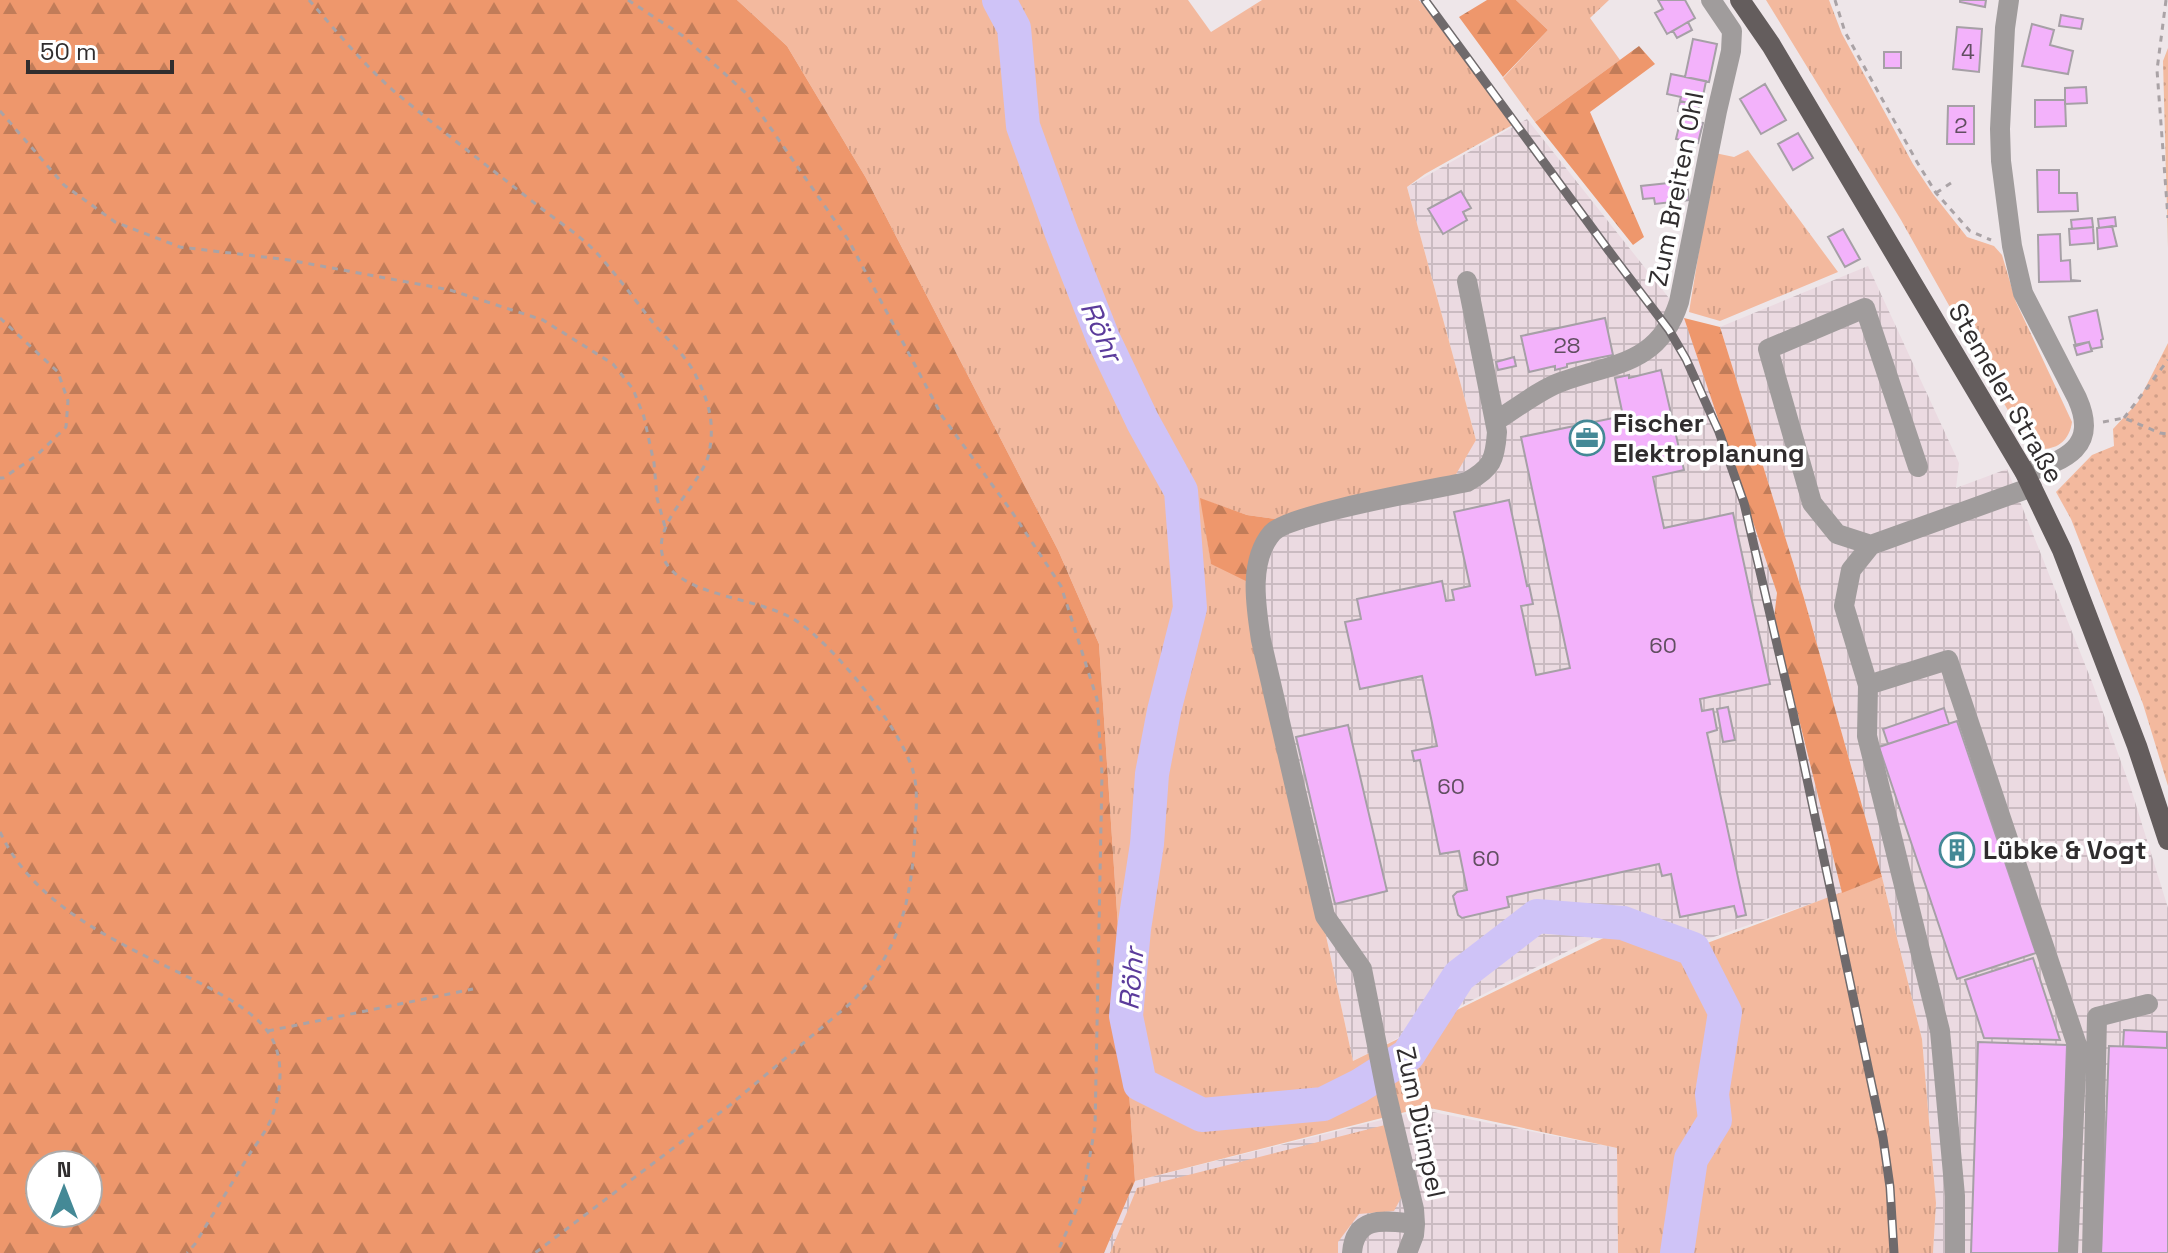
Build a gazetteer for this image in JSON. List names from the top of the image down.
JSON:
{
  "streets": {
    "main road": ["Stemeler Straße"],
    "street": ["Zum Breiten Ohl", "Zum Dümpel"]
  },
  "crossings": [
    ["Zum Breiten Ohl", "Zum Dümpel"]
  ],
  "water": ["Röhr"],
  "places": {
    "office": ["Fischer Elektroplanung"],
    "building": ["Lübke & Vogt"]
  },
  "house_numbers": [
    "4",
    "2",
    "28",
    "60",
    "60",
    "60"
  ],
  "scale_bar": "50 m",
  "north": "top"
}
